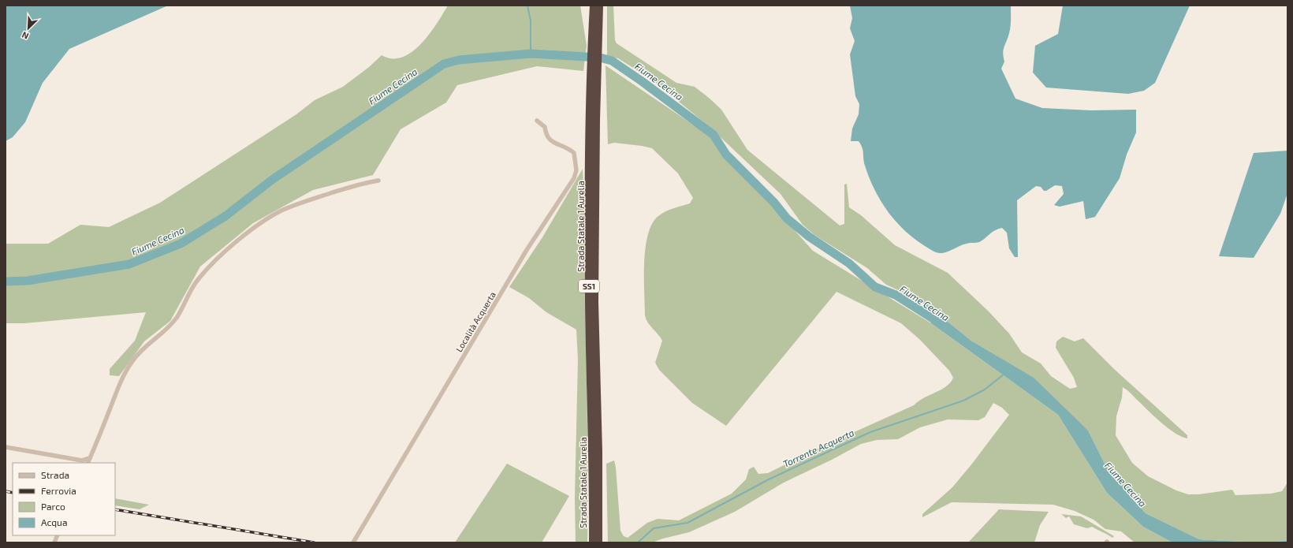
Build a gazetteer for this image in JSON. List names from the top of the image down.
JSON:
{
  "streets": {
    "highway": ["Strada Statale 1 Aurelia", "SS1"],
    "street": ["Località Acquerta"]
  },
  "water": ["Fiume Cecina", "Torrente Acquerta"],
  "legend": [
    "Strada",
    "Ferrovia",
    "Parco",
    "Acqua"
  ],
  "north": "bottom left"
}
